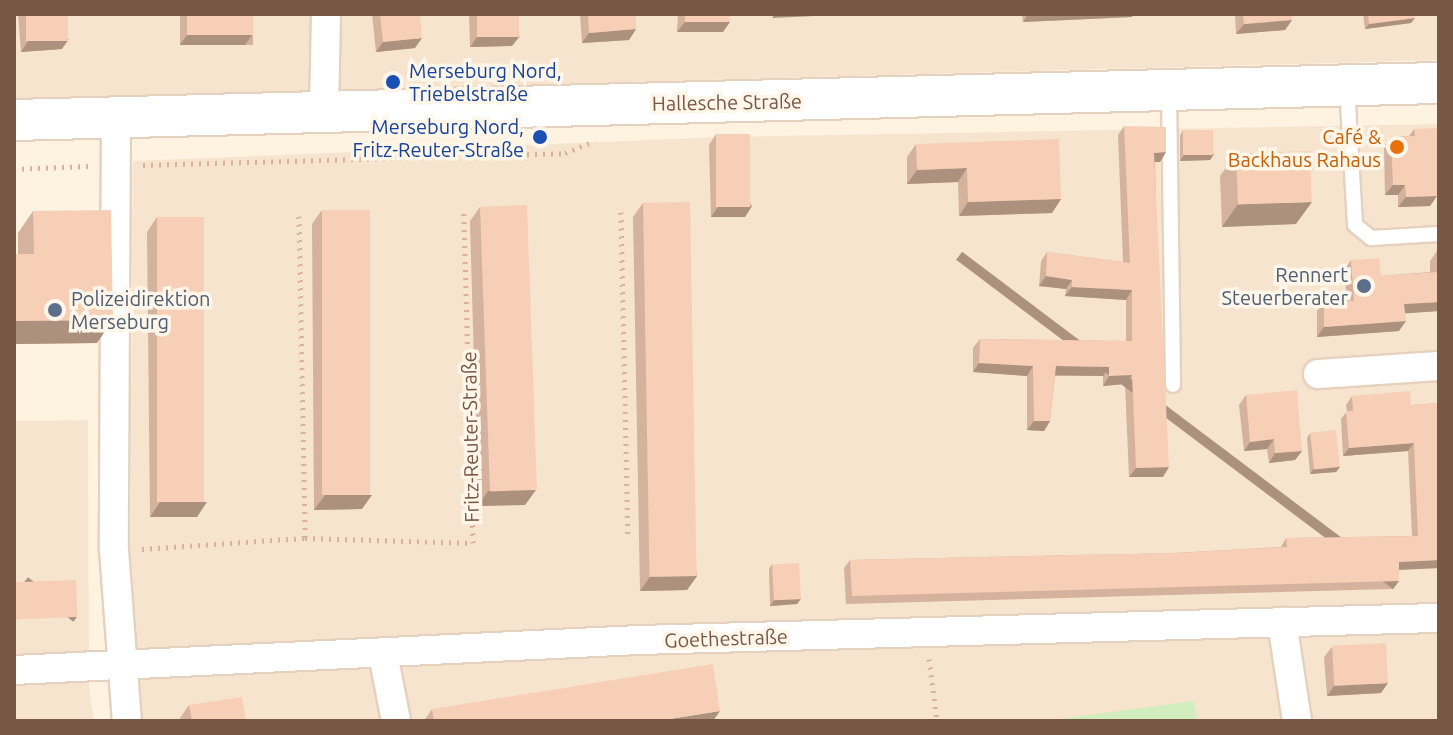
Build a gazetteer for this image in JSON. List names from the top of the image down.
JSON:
{
  "streets": {
    "main road": ["Hallesche Straße"],
    "street": ["Goethestraße"],
    "path": ["Fritz-Reuter-Straße"]
  },
  "places": [
    "Merseburg Nord, Triebelstraße",
    "Merseburg Nord, Fritz-Reuter-Straße",
    "Café & Backhaus Rahaus",
    "Rennert Steuerberater",
    "Polizeidirektion Merseburg"
  ]
}
